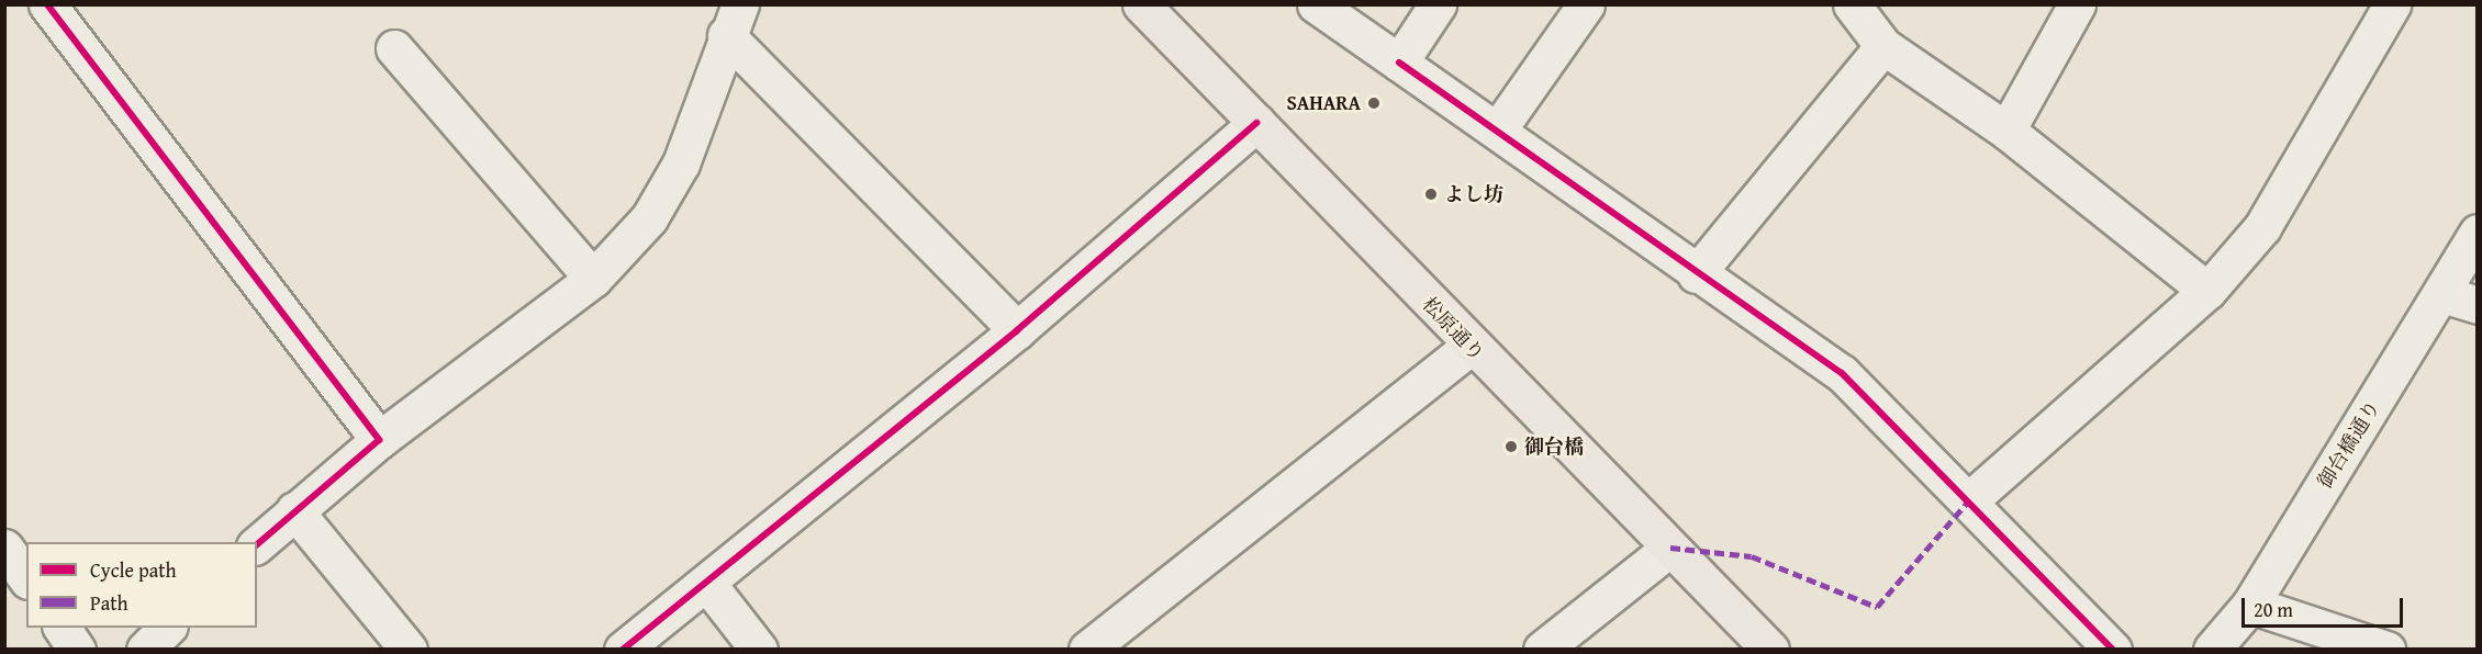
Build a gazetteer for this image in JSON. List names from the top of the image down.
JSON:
{
  "streets": {
    "main road": ["松原通り"],
    "street": ["御台橋通り"]
  },
  "places": ["SAHARA", "よし坊", "御台橋"],
  "legend": ["Cycle path", "Path"],
  "scale_bar": "20 m"
}
